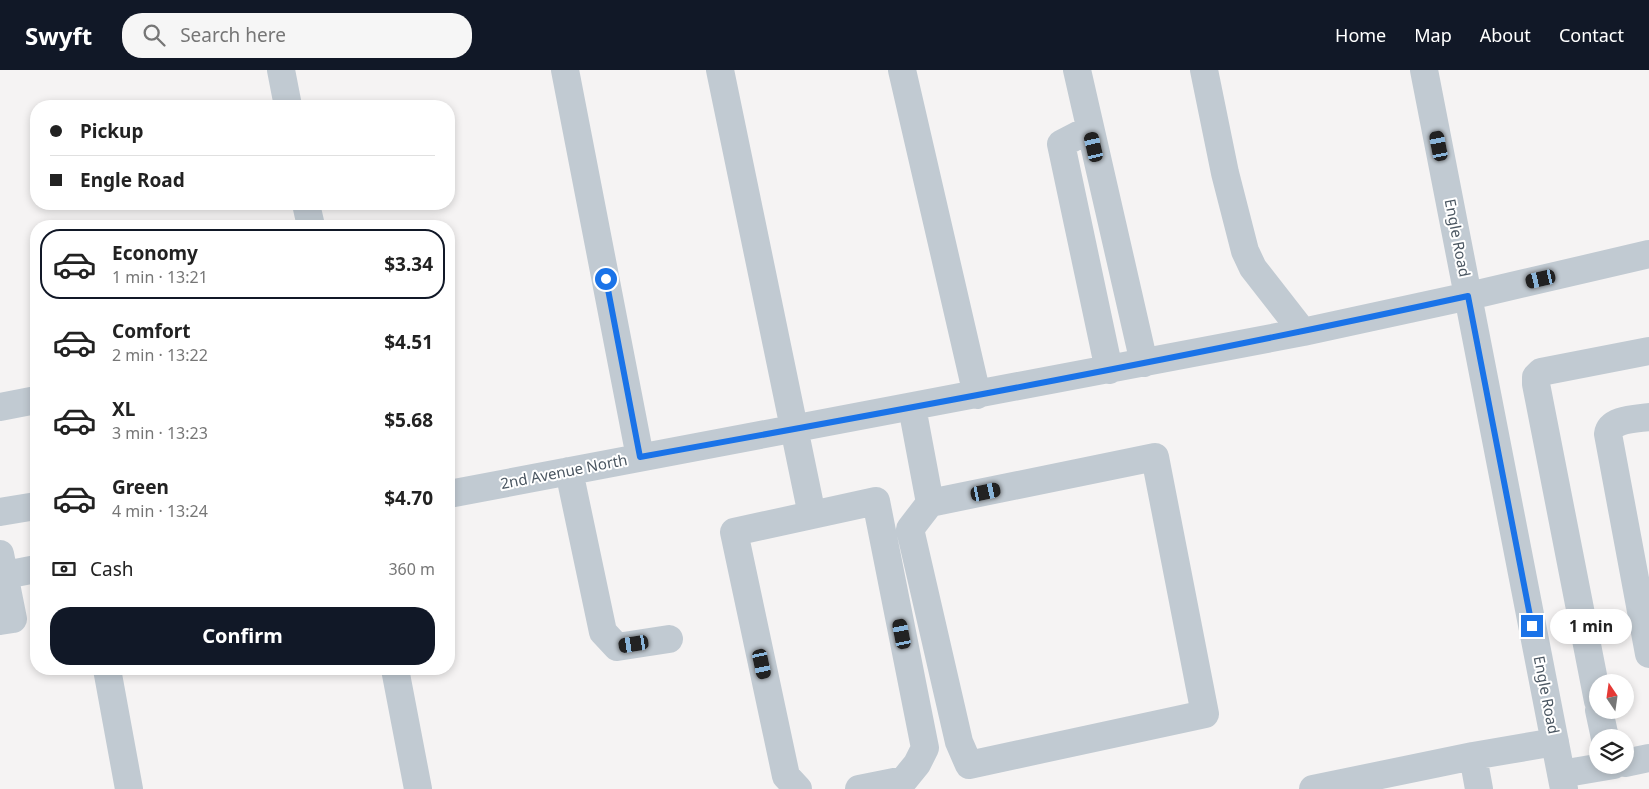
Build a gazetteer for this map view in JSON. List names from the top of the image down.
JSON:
{
  "streets": {
    "street": ["Engle Road", "2nd Avenue North"]
  },
  "crossings": [
    ["Engle Road", "2nd Avenue North"]
  ],
  "north": "top",
  "page": {
    "header": "Swyft",
    "search": "Search here",
    "nav": [
      "Home",
      "Map",
      "About",
      "Contact"
    ],
    "banner": ["Pickup", "Engle Road"],
    "list": [
      {
        "name": "Economy",
        "note": "1 min · 13:21",
        "value": "$3.34"
      },
      {
        "name": "Comfort",
        "note": "2 min · 13:22",
        "value": "$4.51"
      },
      {
        "name": "XL",
        "note": "3 min · 13:23",
        "value": "$5.68"
      },
      {
        "name": "Green",
        "note": "4 min · 13:24",
        "value": "$4.70"
      }
    ],
    "pay": ["Cash", "360 m"],
    "buttons": "Confirm",
    "bubble": "1 min"
  }
}
